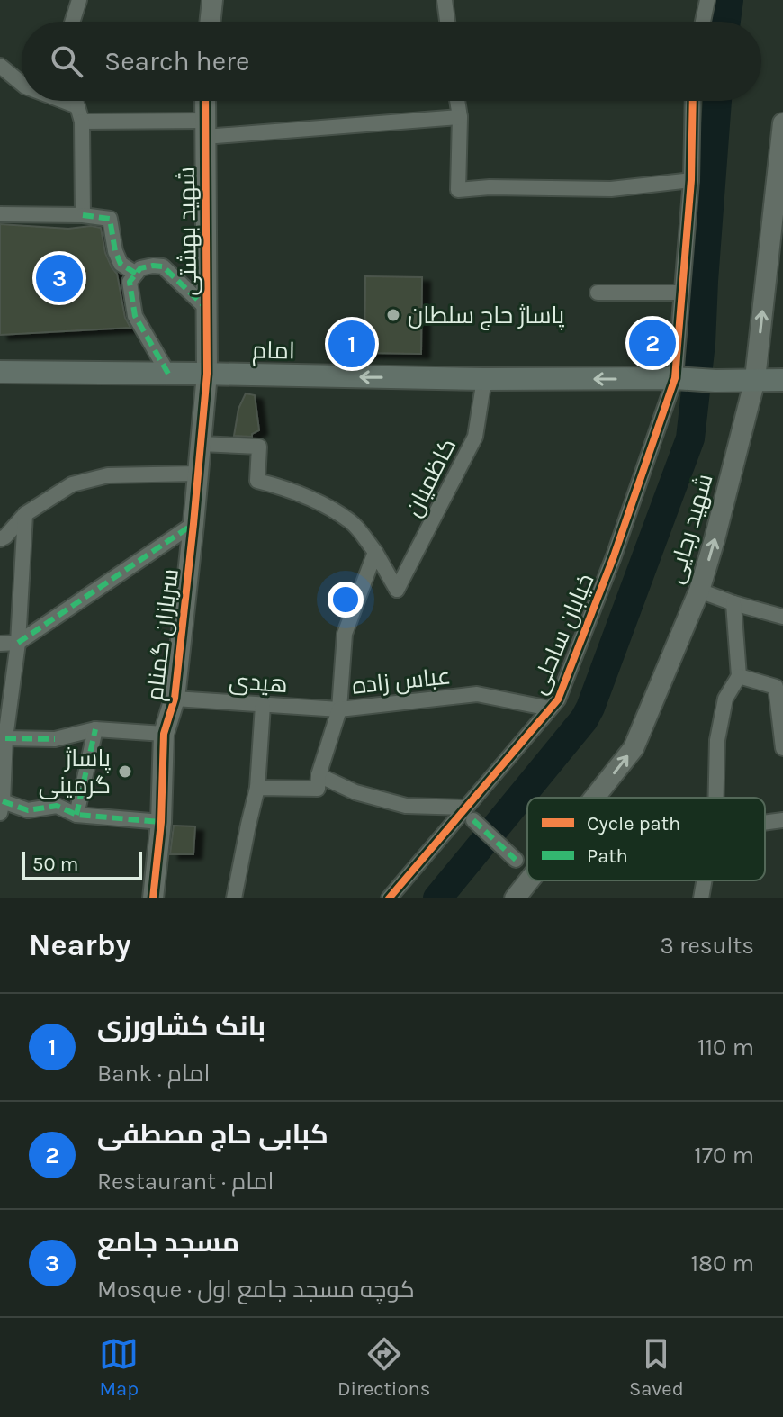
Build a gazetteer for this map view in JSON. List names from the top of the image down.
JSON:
{
  "streets": {
    "main road": ["امام"],
    "street": [
      "شهید بهشتی",
      "کاظمیان",
      "شهید رجایی",
      "خیابان ساحلی",
      "سربازان گمنام",
      "عباس زاده",
      "هیدی"
    ]
  },
  "crossings": [
    ["شهید بهشتی", "امام"],
    ["شهید بهشتی", "سربازان گمنام"],
    ["امام", "کاظمیان"],
    ["امام", "شهید رجایی"],
    ["امام", "خیابان ساحلی"],
    ["امام", "سربازان گمنام"],
    ["خیابان ساحلی", "عباس زاده"],
    ["سربازان گمنام", "هیدی"],
    ["عباس زاده", "هیدی"]
  ],
  "one_way": ["امام", "شهید رجایی"],
  "places": ["پاساژ حاج سلطان", "پاساژ گرمینی"],
  "legend": ["Cycle path", "Path"],
  "scale_bar": "50 m",
  "page": {
    "search": "Search here",
    "pins": ["3", "2", "1"],
    "scale": "50 m",
    "heading": ["Nearby", "3 results"],
    "list": [
      {
        "mark": "1",
        "name": "بانک کشاورزی",
        "note": "Bank · امام",
        "value": "110 m"
      },
      {
        "mark": "2",
        "name": "کبابی حاج مصطفی",
        "note": "Restaurant · امام",
        "value": "170 m"
      },
      {
        "mark": "3",
        "name": "مسجد جامع",
        "note": "Mosque · کوچه مسجد جامع اول",
        "value": "180 m"
      }
    ],
    "nav": ["Map", "Directions", "Saved"]
  }
}
